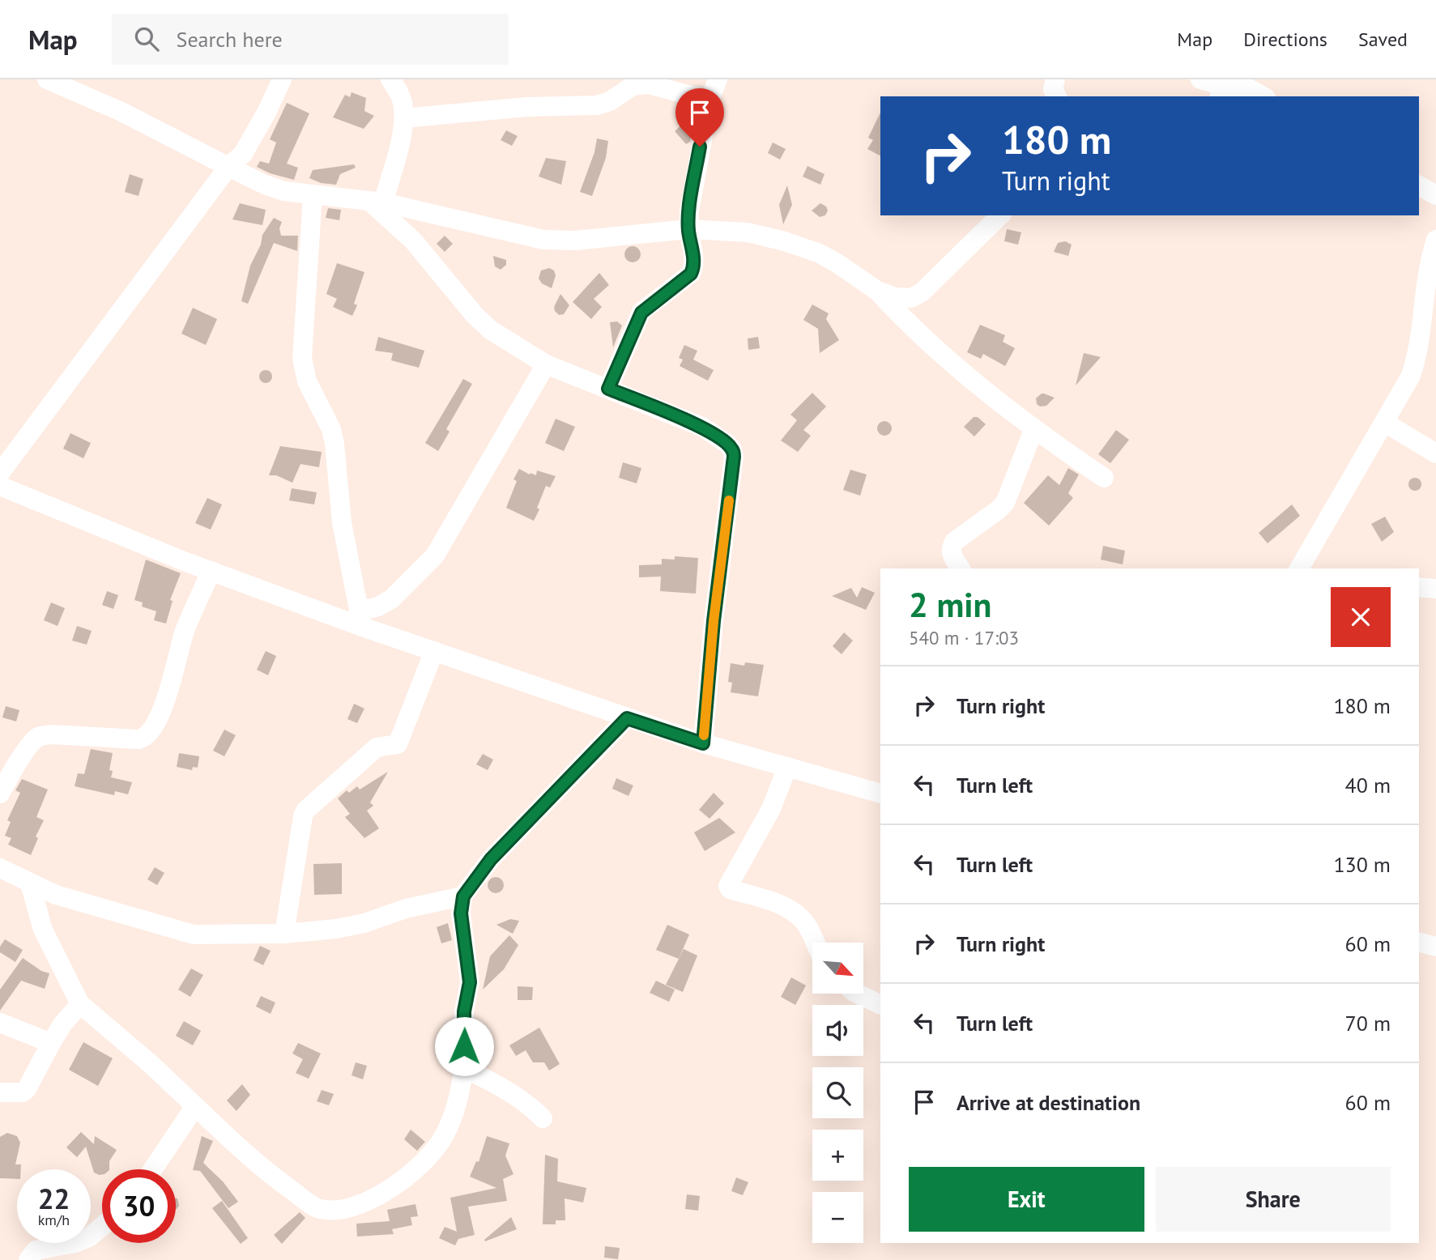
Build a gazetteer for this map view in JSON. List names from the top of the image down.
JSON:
{
  "north": "bottom right",
  "page": {
    "header": "Map",
    "search": "Search here",
    "nav": ["Map", "Directions", "Saved"],
    "turn": ["180 m", "Turn right"],
    "heading": ["2 min", "540 m · 17:03"],
    "list": [
      {
        "name": "Turn right",
        "value": "180 m"
      },
      {
        "name": "Turn left",
        "value": "40 m"
      },
      {
        "name": "Turn left",
        "value": "130 m"
      },
      {
        "name": "Turn right",
        "value": "60 m"
      },
      {
        "name": "Turn left",
        "value": "70 m"
      },
      {
        "name": "Arrive at destination",
        "value": "60 m"
      }
    ],
    "map_buttons": ["+", "−"],
    "buttons": ["Exit", "Share"],
    "speed": "22 km/h",
    "limit": "30"
  }
}
